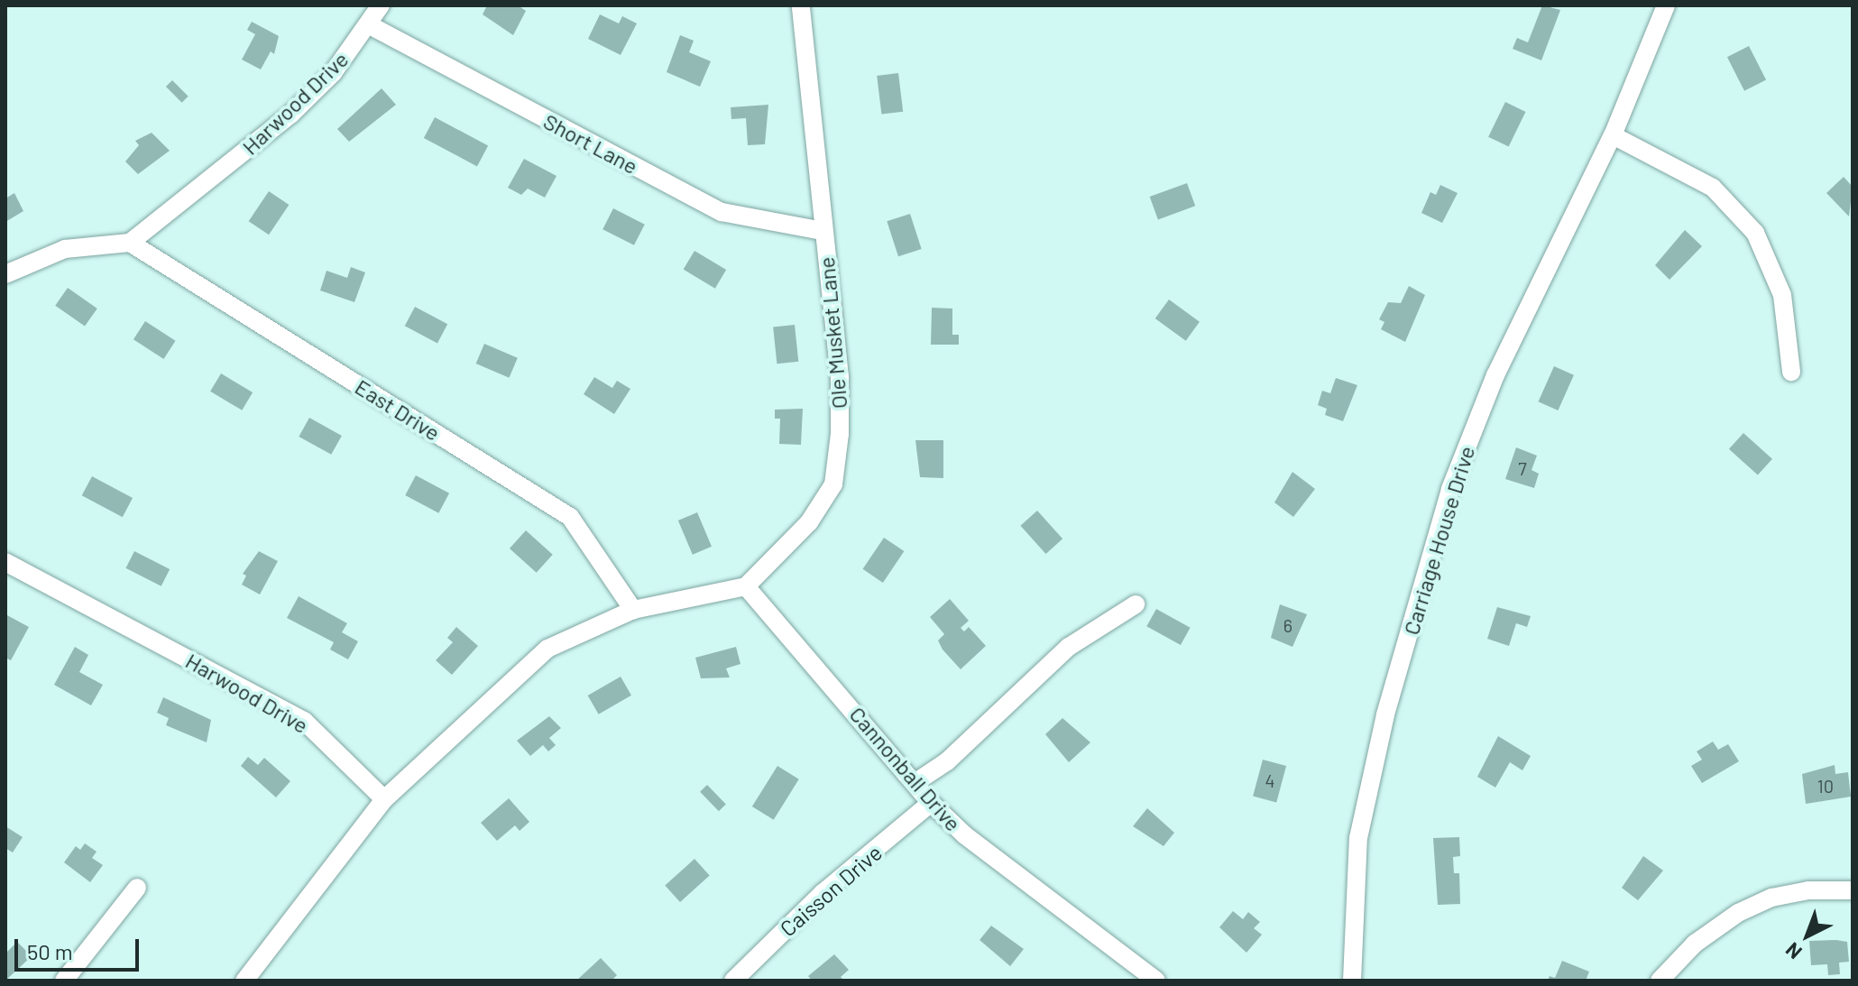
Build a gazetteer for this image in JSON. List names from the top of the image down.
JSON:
{
  "streets": {
    "street": [
      "Harwood Drive",
      "Short Lane",
      "Ole Musket Lane",
      "East Drive",
      "Carriage House Drive",
      "Cannonball Drive",
      "Caisson Drive"
    ]
  },
  "crossings": [
    ["Harwood Drive", "Short Lane"],
    ["Harwood Drive", "East Drive"],
    ["Short Lane", "Ole Musket Lane"],
    ["Ole Musket Lane", "Cannonball Drive"],
    ["Cannonball Drive", "Caisson Drive"]
  ],
  "house_numbers": [
    "7",
    "6",
    "4",
    "10"
  ],
  "scale_bar": "50 m",
  "north": "bottom left"
}
